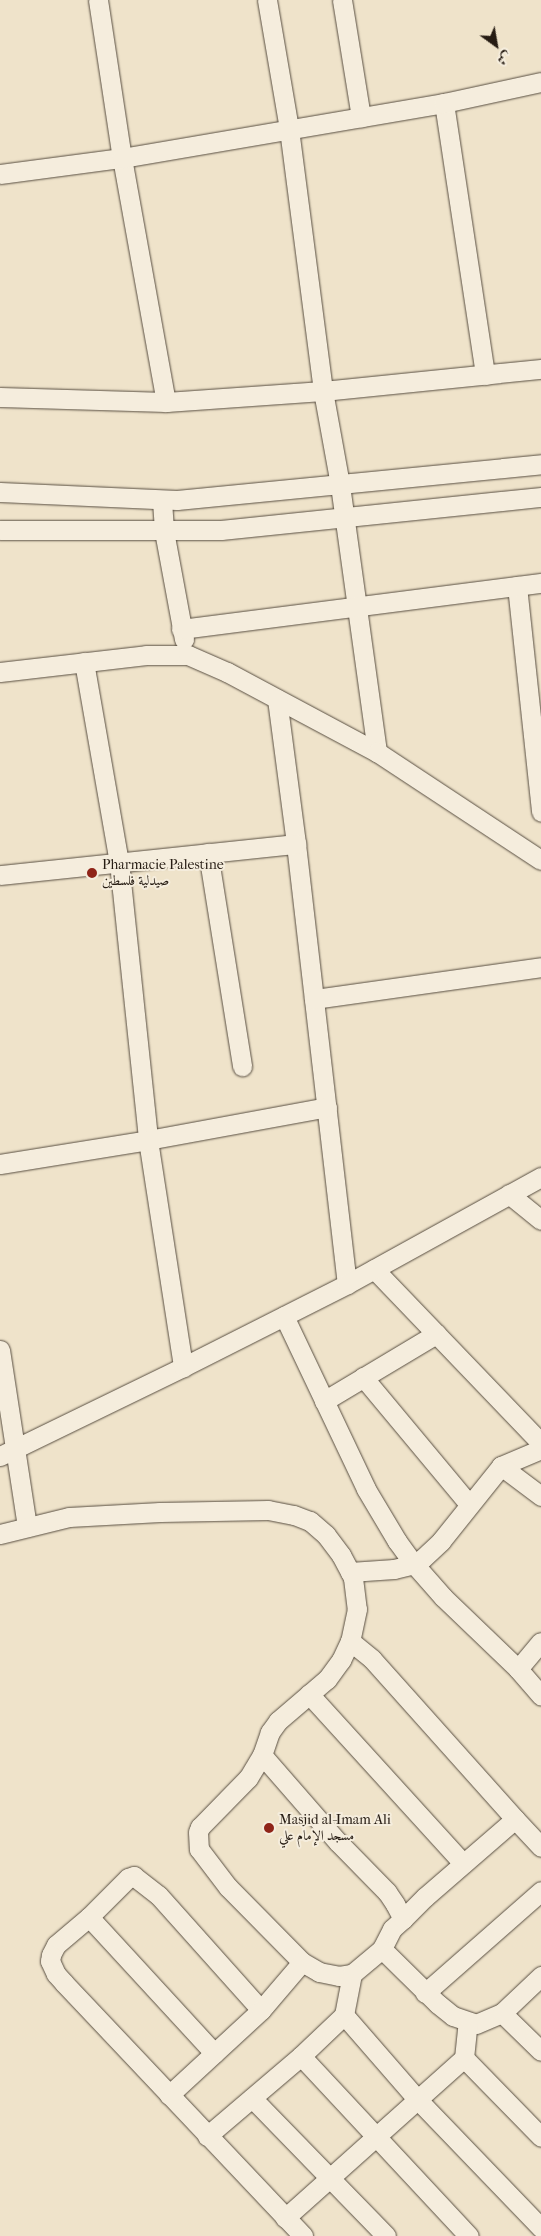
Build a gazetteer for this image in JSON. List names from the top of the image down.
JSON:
{
  "places": ["Pharmacie Palestine صيدلية فلسطين", "Masjid al-Imam Ali مسجد الإمام علي"],
  "north": "bottom right"
}
